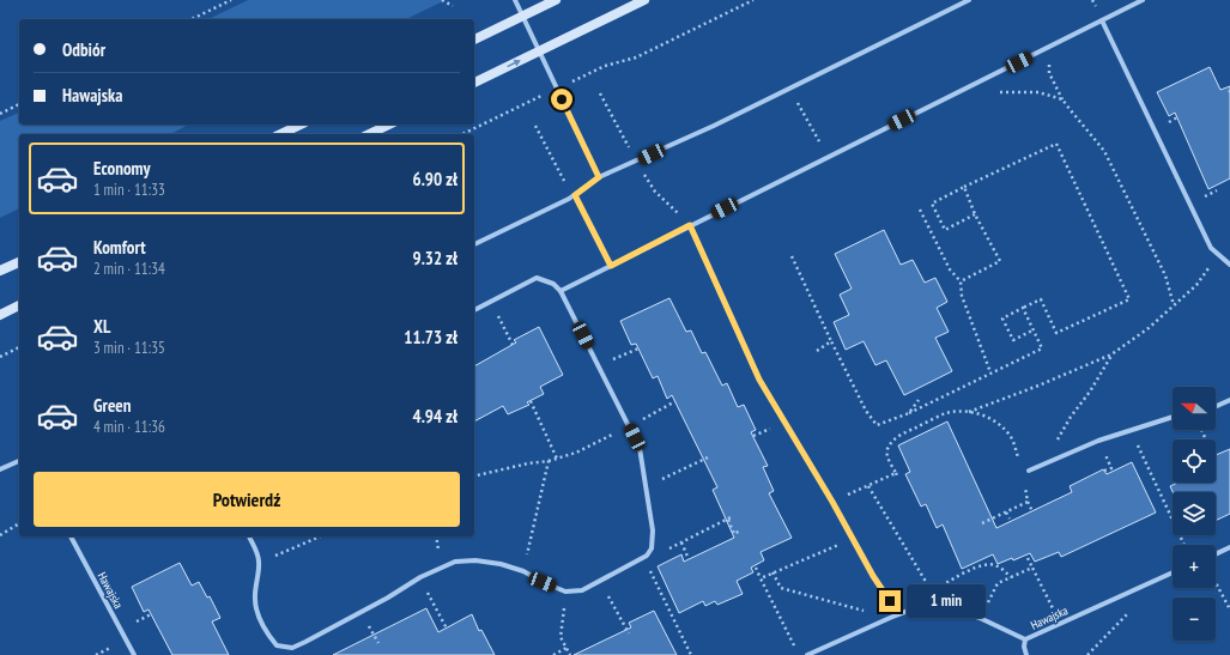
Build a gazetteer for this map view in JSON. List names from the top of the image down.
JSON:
{
  "streets": {
    "street": ["Hawajska"]
  },
  "north": "left",
  "page": {
    "banner": ["Odbiór", "Hawajska"],
    "list": [
      {
        "name": "Economy",
        "note": "1 min · 11:33",
        "value": "6.90 zł"
      },
      {
        "name": "Komfort",
        "note": "2 min · 11:34",
        "value": "9.32 zł"
      },
      {
        "name": "XL",
        "note": "3 min · 11:35",
        "value": "11.73 zł"
      },
      {
        "name": "Green",
        "note": "4 min · 11:36",
        "value": "4.94 zł"
      }
    ],
    "map_buttons": ["+", "−"],
    "buttons": "Potwierdź",
    "bubble": "1 min"
  }
}
